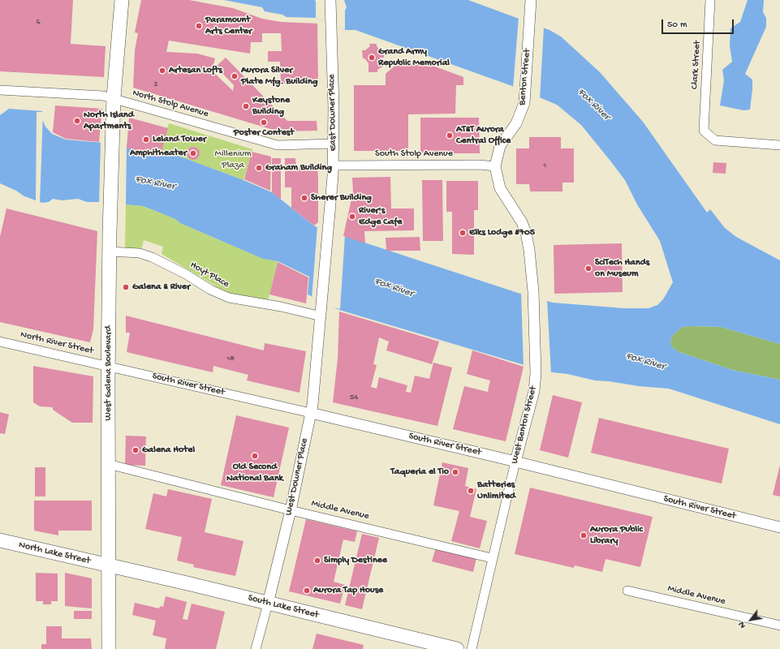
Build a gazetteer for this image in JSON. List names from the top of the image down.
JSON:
{
  "streets": {
    "main road": ["West Galena Boulevard", "North Lake Street", "South Lake Street"],
    "street": [
      "Clark Street",
      "Benton Street",
      "North Stolp Avenue",
      "East Downer Place",
      "South Stolp Avenue",
      "Hoyt Place",
      "North River Street",
      "South River Street",
      "West Benton Street",
      "West Downer Place",
      "Middle Avenue"
    ]
  },
  "crossings": [
    ["Benton Street", "South Stolp Avenue"],
    ["Benton Street", "West Benton Street"],
    ["North Stolp Avenue", "East Downer Place"],
    ["North Stolp Avenue", "West Galena Boulevard"],
    ["East Downer Place", "South Stolp Avenue"],
    ["East Downer Place", "West Downer Place"],
    ["South Stolp Avenue", "West Benton Street"],
    ["Hoyt Place", "West Galena Boulevard"],
    ["Hoyt Place", "West Downer Place"],
    ["North River Street", "West Galena Boulevard"],
    ["North River Street", "South River Street"],
    ["West Galena Boulevard", "South River Street"],
    ["West Galena Boulevard", "Middle Avenue"],
    ["West Galena Boulevard", "North Lake Street"],
    ["West Galena Boulevard", "South Lake Street"],
    ["South River Street", "West Benton Street"],
    ["South River Street", "West Downer Place"],
    ["West Benton Street", "Middle Avenue"],
    ["West Downer Place", "Middle Avenue"],
    ["West Downer Place", "South Lake Street"],
    ["North Lake Street", "South Lake Street"]
  ],
  "water": ["Fox River"],
  "parks": ["Millenium Plaza"],
  "places": [
    "Paramount Arts Center",
    "Grand Army Republic Memorial",
    "Artesan Lofts",
    "Aurora Silver Plate Mfg. Building",
    "Keystone Building",
    "North Island Apartments",
    "Poster Contest",
    "AT&T Aurora Central Office",
    "Leland Tower",
    "Amphitheater",
    "Graham Building",
    "Sherer Building",
    "River's Edge Cafe",
    "Elks Lodge #705",
    "SciTech Hands on Museum",
    "Galena & River",
    "Galena Hotel",
    "Old Second National Bank",
    "Taqueria el Tio",
    "Batteries Unlimited",
    "Aurora Public Library",
    "Simply Destinee",
    "Aurora Tap House"
  ],
  "house_numbers": [
    "6",
    "2",
    "1",
    "18",
    "54"
  ],
  "scale_bar": "50 m",
  "north": "bottom left"
}
